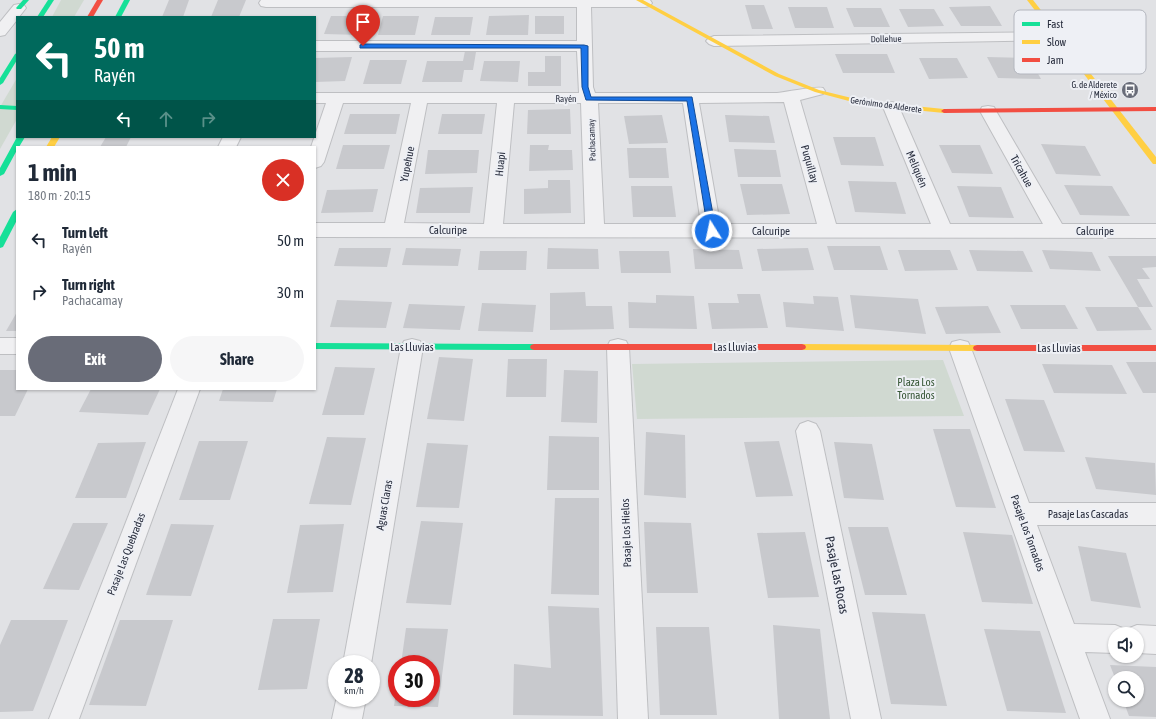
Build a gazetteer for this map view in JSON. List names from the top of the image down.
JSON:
{
  "streets": {
    "street": [
      "Dollehue",
      "Rayén",
      "Gerónimo de Alderete",
      "Pachacamay",
      "Yupehue",
      "Huapi",
      "Puquillay",
      "Meliquén",
      "Tricahue",
      "Calcuripe",
      "Las Lluvias",
      "Aguas Claras",
      "Pasaje Las Cascadas",
      "Pasaje Los Hielos",
      "Pasaje Los Tornados",
      "Pasaje Las Quebradas",
      "Pasaje Las Rocas"
    ]
  },
  "crossings": [
    ["Dollehue", "Gerónimo de Alderete"],
    ["Rayén", "Gerónimo de Alderete"],
    ["Rayén", "Pachacamay"],
    ["Rayén", "Yupehue"],
    ["Rayén", "Huapi"],
    ["Rayén", "Puquillay"],
    ["Gerónimo de Alderete", "Meliquén"],
    ["Gerónimo de Alderete", "Tricahue"],
    ["Pachacamay", "Calcuripe"],
    ["Yupehue", "Calcuripe"],
    ["Huapi", "Calcuripe"],
    ["Puquillay", "Calcuripe"],
    ["Meliquén", "Calcuripe"],
    ["Tricahue", "Calcuripe"],
    ["Las Lluvias", "Aguas Claras"],
    ["Las Lluvias", "Pasaje Los Hielos"],
    ["Las Lluvias", "Pasaje Los Tornados"],
    ["Pasaje Las Cascadas", "Pasaje Los Tornados"]
  ],
  "parks": ["Plaza Los Tornados"],
  "places": {
    "bus stop": ["G. de Alderete / México"]
  },
  "legend": ["Fast", "Slow", "Jam"],
  "page": {
    "turn": ["50 m", "Rayén"],
    "heading": ["1 min", "180 m · 20:15"],
    "list": [
      {
        "name": "Turn left",
        "note": "Rayén",
        "value": "50 m"
      },
      {
        "name": "Turn right",
        "note": "Pachacamay",
        "value": "30 m"
      }
    ],
    "buttons": ["Exit", "Share"],
    "speed": "28 km/h",
    "limit": "30"
  }
}
